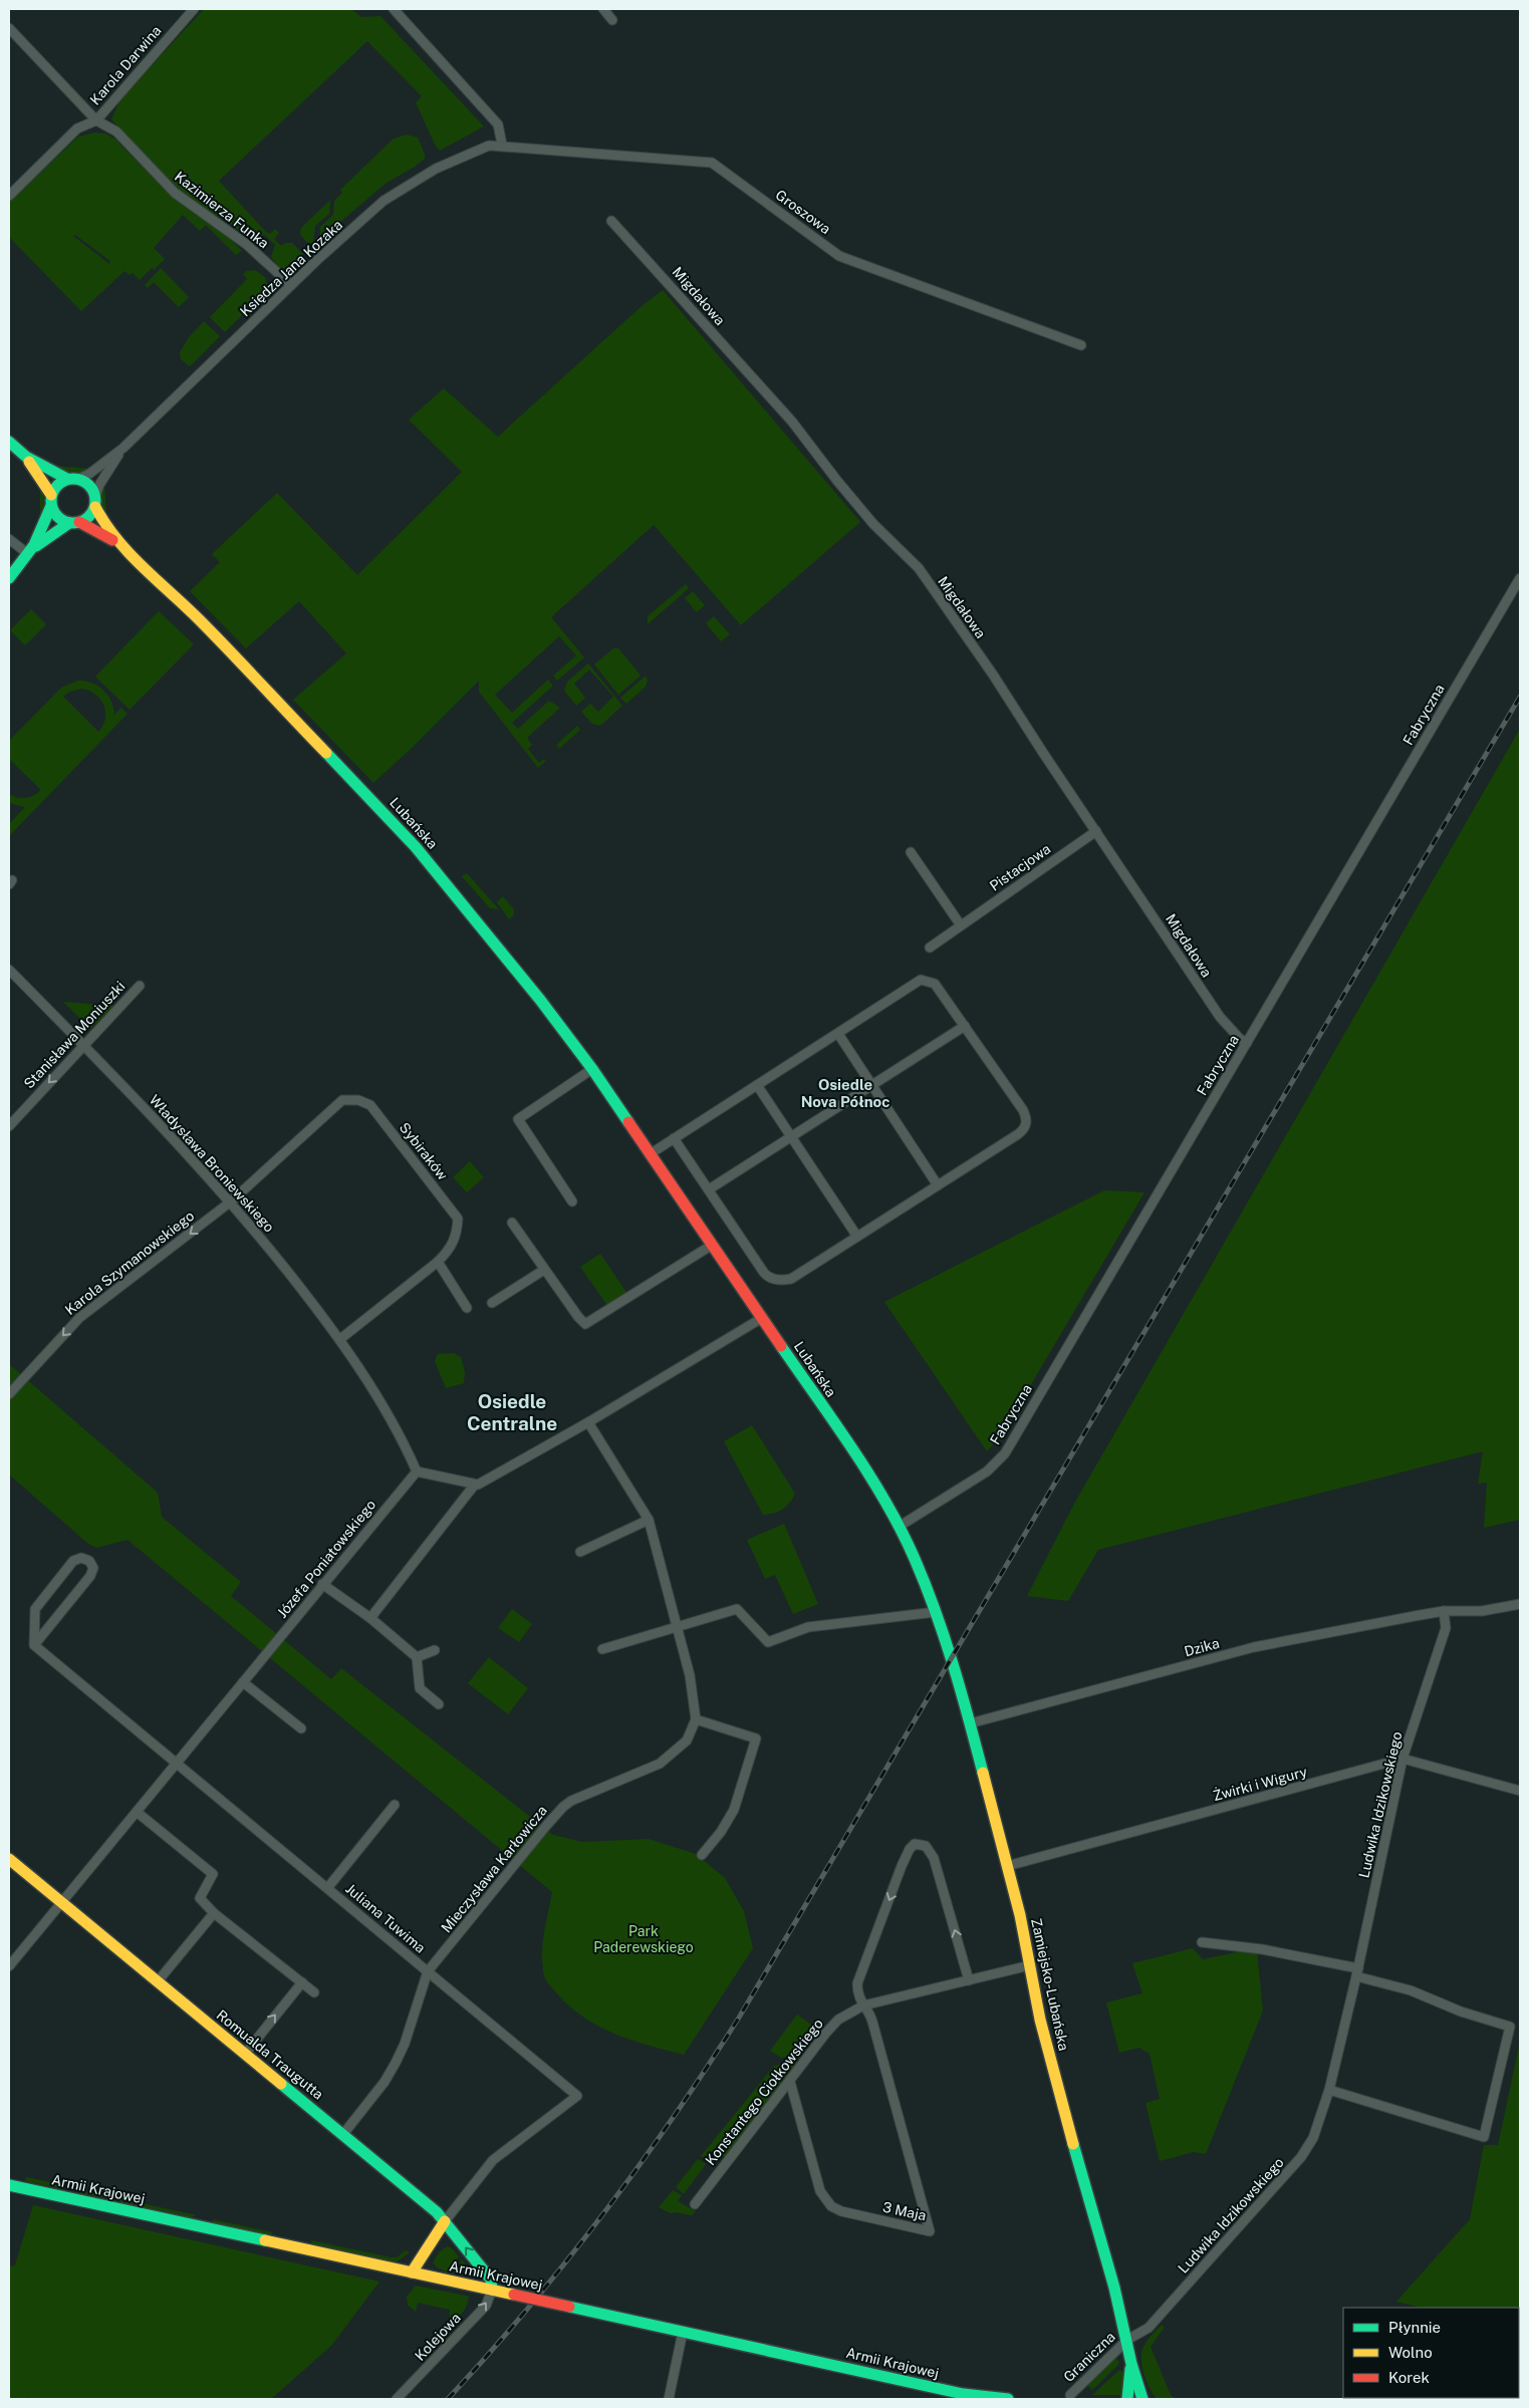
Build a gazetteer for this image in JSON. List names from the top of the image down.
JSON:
{
  "streets": {
    "main road": [
      "Lubańska",
      "Zamiejsko-Lubańska",
      "Romualda Traugutta",
      "Armii Krajowej"
    ],
    "street": [
      "Karola Darwina",
      "Kazimierza Funka",
      "Groszowa",
      "Księdza Jana Kozaka",
      "Migdałowa",
      "Fabryczna",
      "Pistacjowa",
      "Stanisława Moniuszki",
      "Sybiraków",
      "Władysława Broniewskiego",
      "Karola Szymanowskiego",
      "Józefa Poniatowskiego",
      "Dzika",
      "Żwirki i Wigury",
      "Ludwika Idzikowskiego",
      "Mieczysława Karłowicza",
      "Juliana Tuwima",
      "Konstantego Ciołkowskiego",
      "3 Maja",
      "Kolejowa",
      "Graniczna"
    ]
  },
  "crossings": [
    ["Karola Darwina", "Kazimierza Funka"],
    ["Kazimierza Funka", "Księdza Jana Kozaka"],
    ["Groszowa", "Księdza Jana Kozaka"],
    ["Księdza Jana Kozaka", "Lubańska"],
    ["Migdałowa", "Fabryczna"],
    ["Migdałowa", "Pistacjowa"],
    ["Fabryczna", "Lubańska"],
    ["Lubańska", "Zamiejsko-Lubańska"],
    ["Stanisława Moniuszki", "Władysława Broniewskiego"],
    ["Sybiraków", "Władysława Broniewskiego"],
    ["Sybiraków", "Karola Szymanowskiego"],
    ["Władysława Broniewskiego", "Karola Szymanowskiego"],
    ["Władysława Broniewskiego", "Józefa Poniatowskiego"],
    ["Józefa Poniatowskiego", "Juliana Tuwima"],
    ["Józefa Poniatowskiego", "Romualda Traugutta"],
    ["Dzika", "Ludwika Idzikowskiego"],
    ["Dzika", "Zamiejsko-Lubańska"],
    ["Żwirki i Wigury", "Ludwika Idzikowskiego"],
    ["Żwirki i Wigury", "Zamiejsko-Lubańska"],
    ["Ludwika Idzikowskiego", "Zamiejsko-Lubańska"],
    ["Ludwika Idzikowskiego", "Graniczna"],
    ["Mieczysława Karłowicza", "Juliana Tuwima"],
    ["Mieczysława Karłowicza", "Romualda Traugutta"],
    ["Juliana Tuwima", "Romualda Traugutta"],
    ["Zamiejsko-Lubańska", "Konstantego Ciołkowskiego"],
    ["Zamiejsko-Lubańska", "Graniczna"],
    ["Romualda Traugutta", "Armii Krajowej"],
    ["Romualda Traugutta", "Kolejowa"],
    ["Konstantego Ciołkowskiego", "3 Maja"],
    ["Armii Krajowej", "Kolejowa"]
  ],
  "one_way": ["Stanisława Moniuszki", "Karola Szymanowskiego", "Kolejowa"],
  "districts": ["Osiedle Nova Północ", "Osiedle Centralne"],
  "parks": ["Park Paderewskiego"],
  "legend": ["Płynnie", "Wolno", "Korek"]
}
